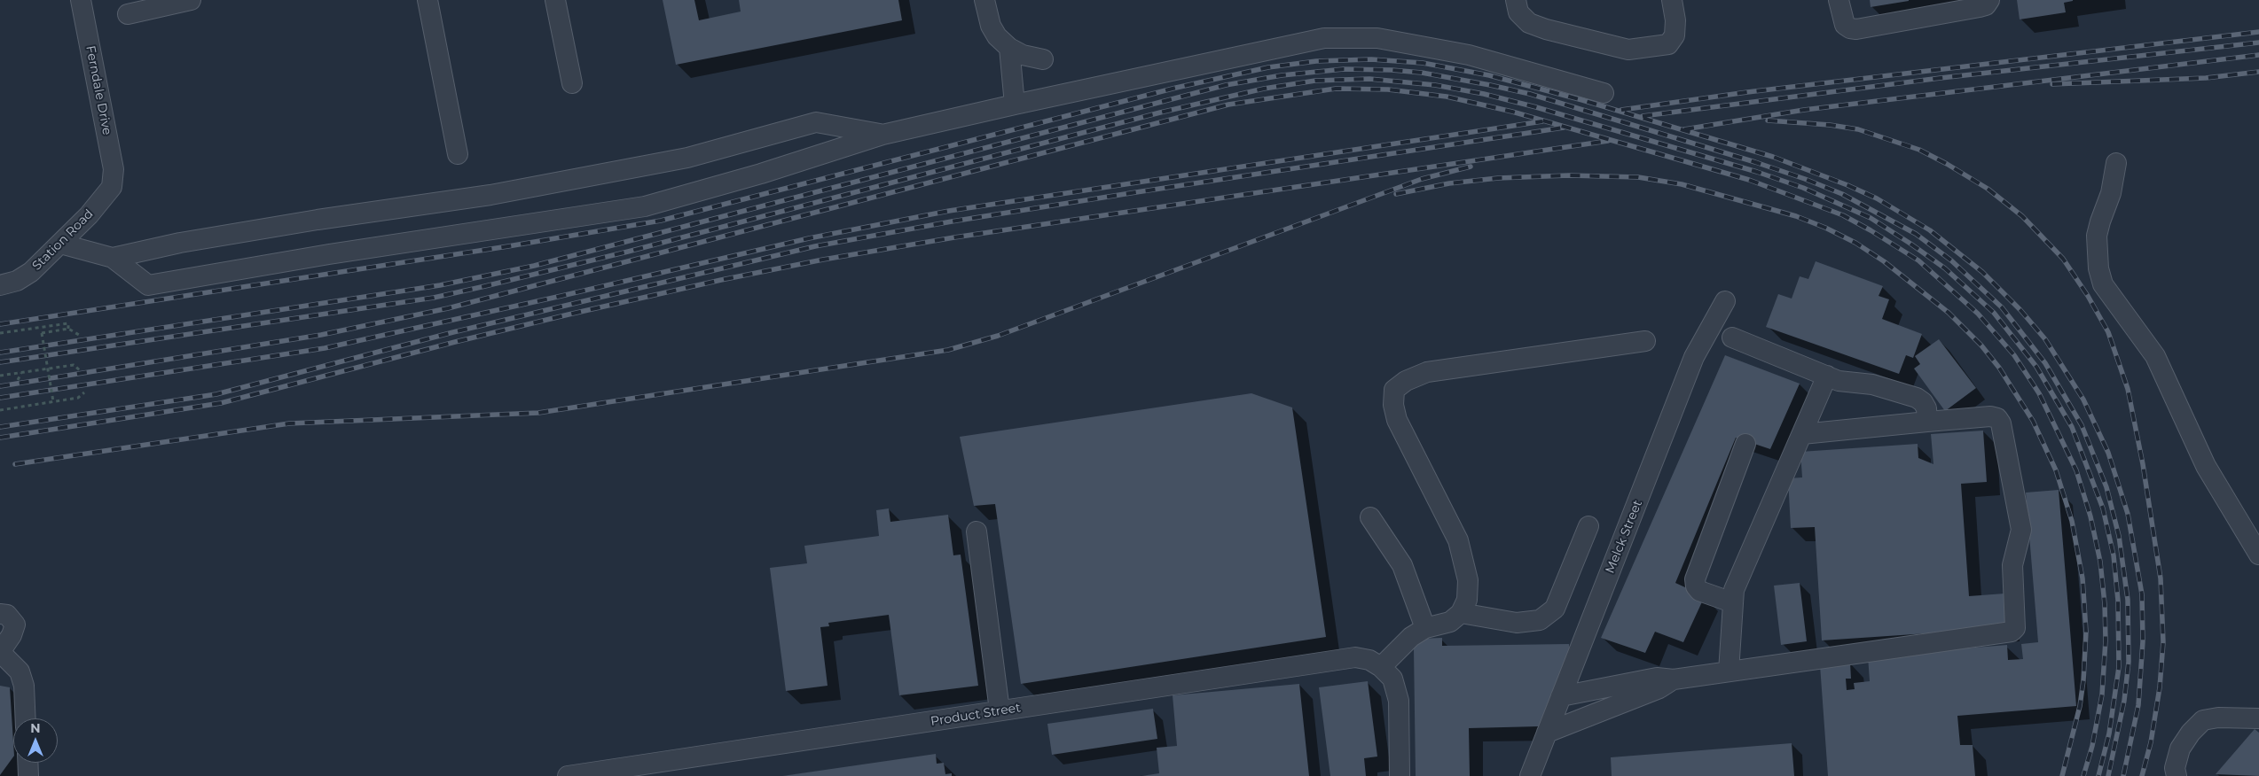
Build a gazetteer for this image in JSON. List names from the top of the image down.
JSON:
{
  "streets": {
    "street": [
      "Ferndale Drive",
      "Station Road",
      "Melck Street",
      "Product Street"
    ]
  },
  "crossings": [
    ["Ferndale Drive", "Station Road"]
  ],
  "north": "top"
}
